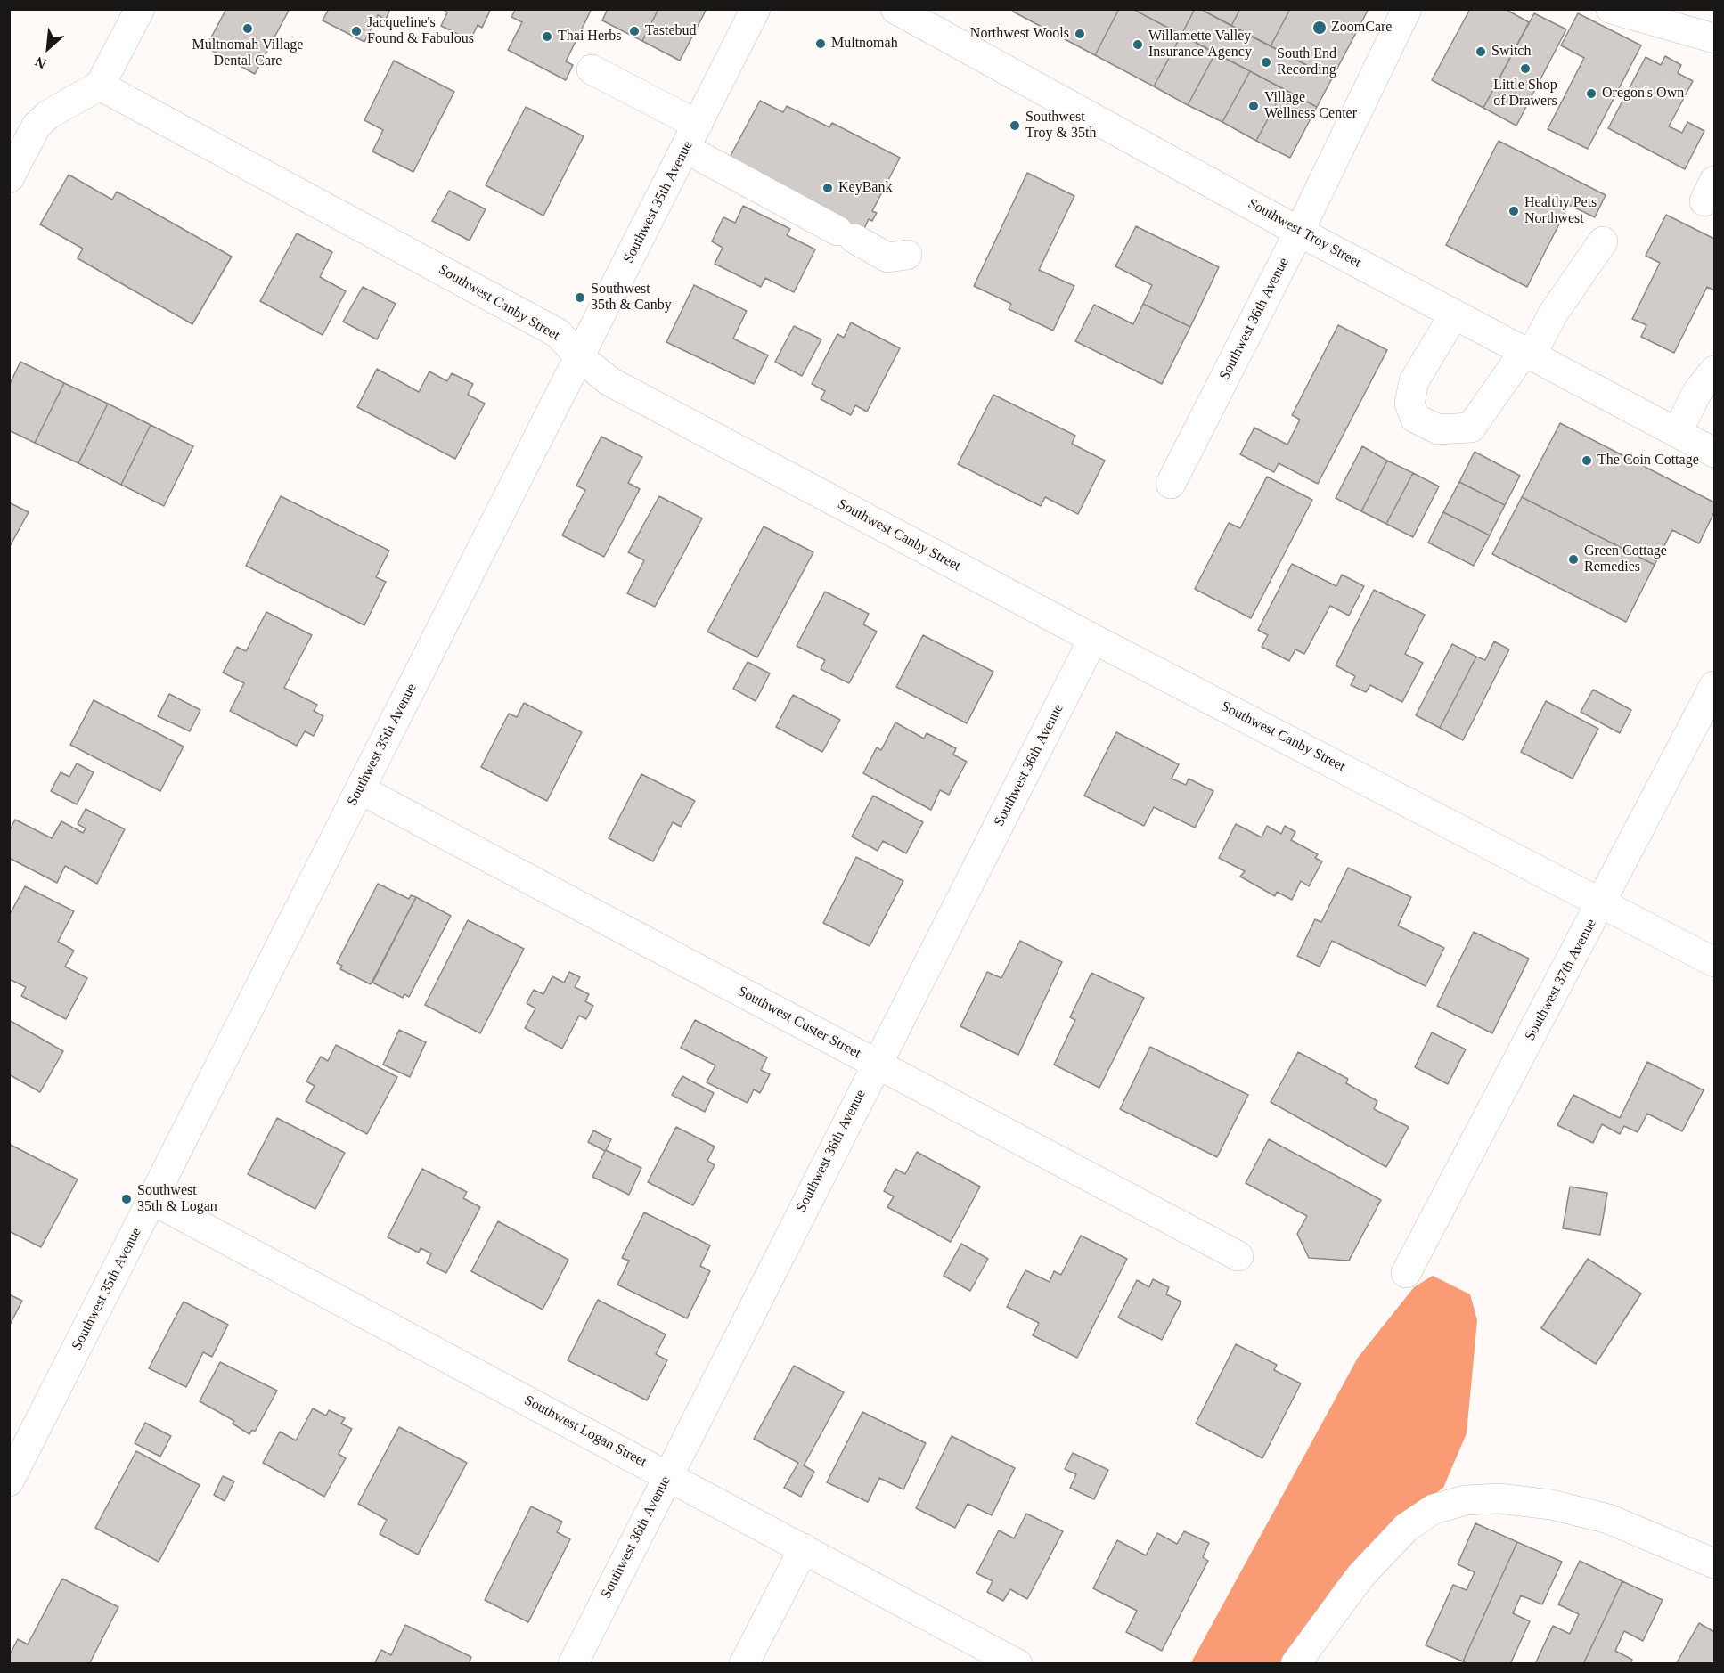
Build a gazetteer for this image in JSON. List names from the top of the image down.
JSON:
{
  "streets": {
    "street": [
      "Southwest 35th Avenue",
      "Southwest Troy Street",
      "Southwest Canby Street",
      "Southwest 36th Avenue",
      "Southwest 37th Avenue",
      "Southwest Custer Street",
      "Southwest Logan Street"
    ]
  },
  "crossings": [
    ["Southwest 35th Avenue", "Southwest Canby Street"],
    ["Southwest 35th Avenue", "Southwest Custer Street"],
    ["Southwest 35th Avenue", "Southwest Logan Street"],
    ["Southwest Troy Street", "Southwest 36th Avenue"],
    ["Southwest Canby Street", "Southwest 36th Avenue"],
    ["Southwest Canby Street", "Southwest 37th Avenue"],
    ["Southwest 36th Avenue", "Southwest Custer Street"],
    ["Southwest 36th Avenue", "Southwest Logan Street"]
  ],
  "places": [
    "ZoomCare",
    "Multnomah Village Dental Care",
    "Jacqueline's Found & Fabulous",
    "Tastebud",
    "Northwest Wools",
    "Thai Herbs",
    "Multnomah",
    "Willamette Valley Insurance Agency",
    "Switch",
    "South End Recording",
    "Little Shop of Drawers",
    "Oregon's Own",
    "Village Wellness Center",
    "Southwest Troy & 35th",
    "KeyBank",
    "Healthy Pets Northwest",
    "Southwest 35th & Canby",
    "The Coin Cottage",
    "Green Cottage Remedies",
    "Southwest 35th & Logan"
  ],
  "north": "bottom left"
}
